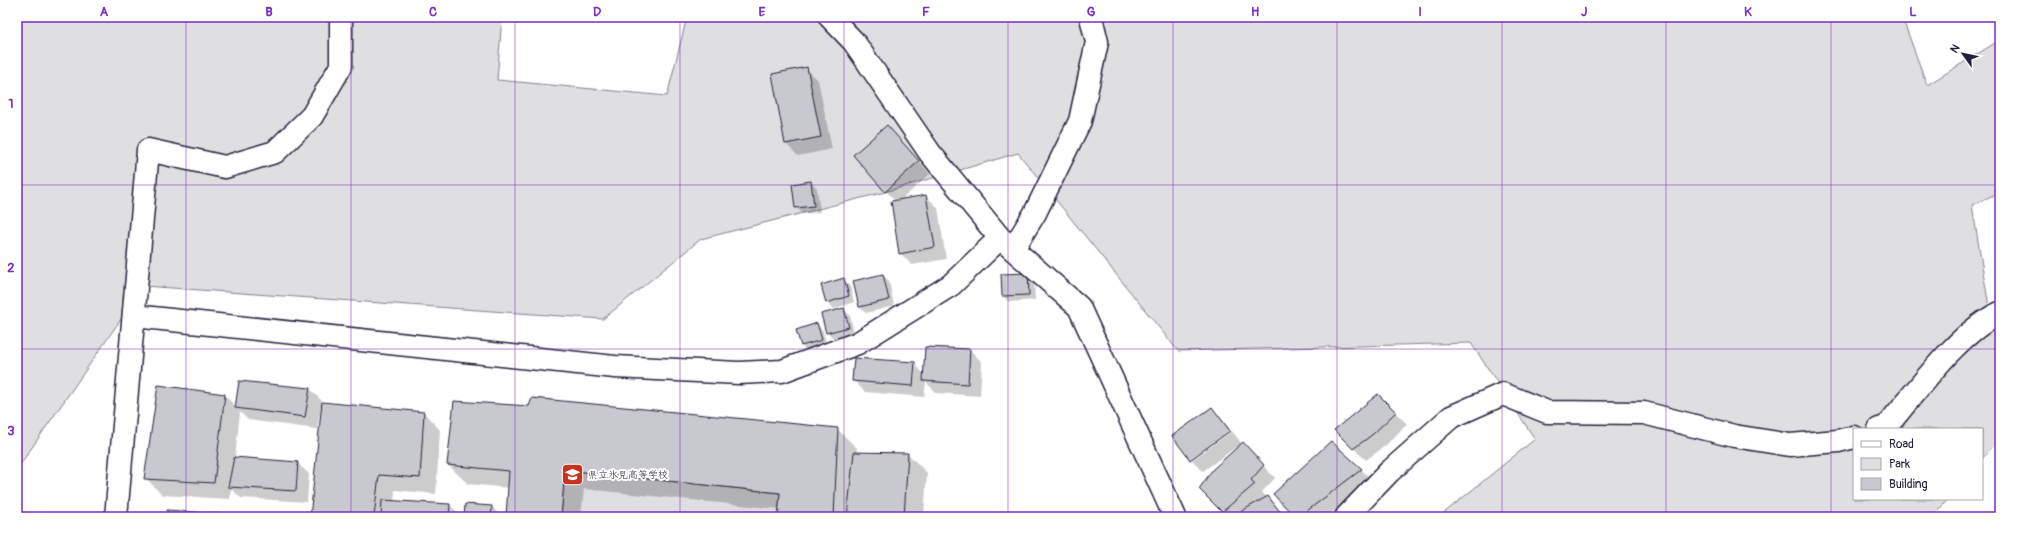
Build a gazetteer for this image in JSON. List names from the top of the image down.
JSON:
{
  "places": {
    "school or university": ["県立氷見高等学校"]
  },
  "legend": ["Road", "Park", "Building"],
  "north": "top left",
  "grid": {
    "columns": [
      "A",
      "B",
      "C",
      "D",
      "E",
      "F",
      "G",
      "H",
      "I",
      "J",
      "K",
      "L"
    ],
    "rows": ["1", "2", "3"]
  }
}
